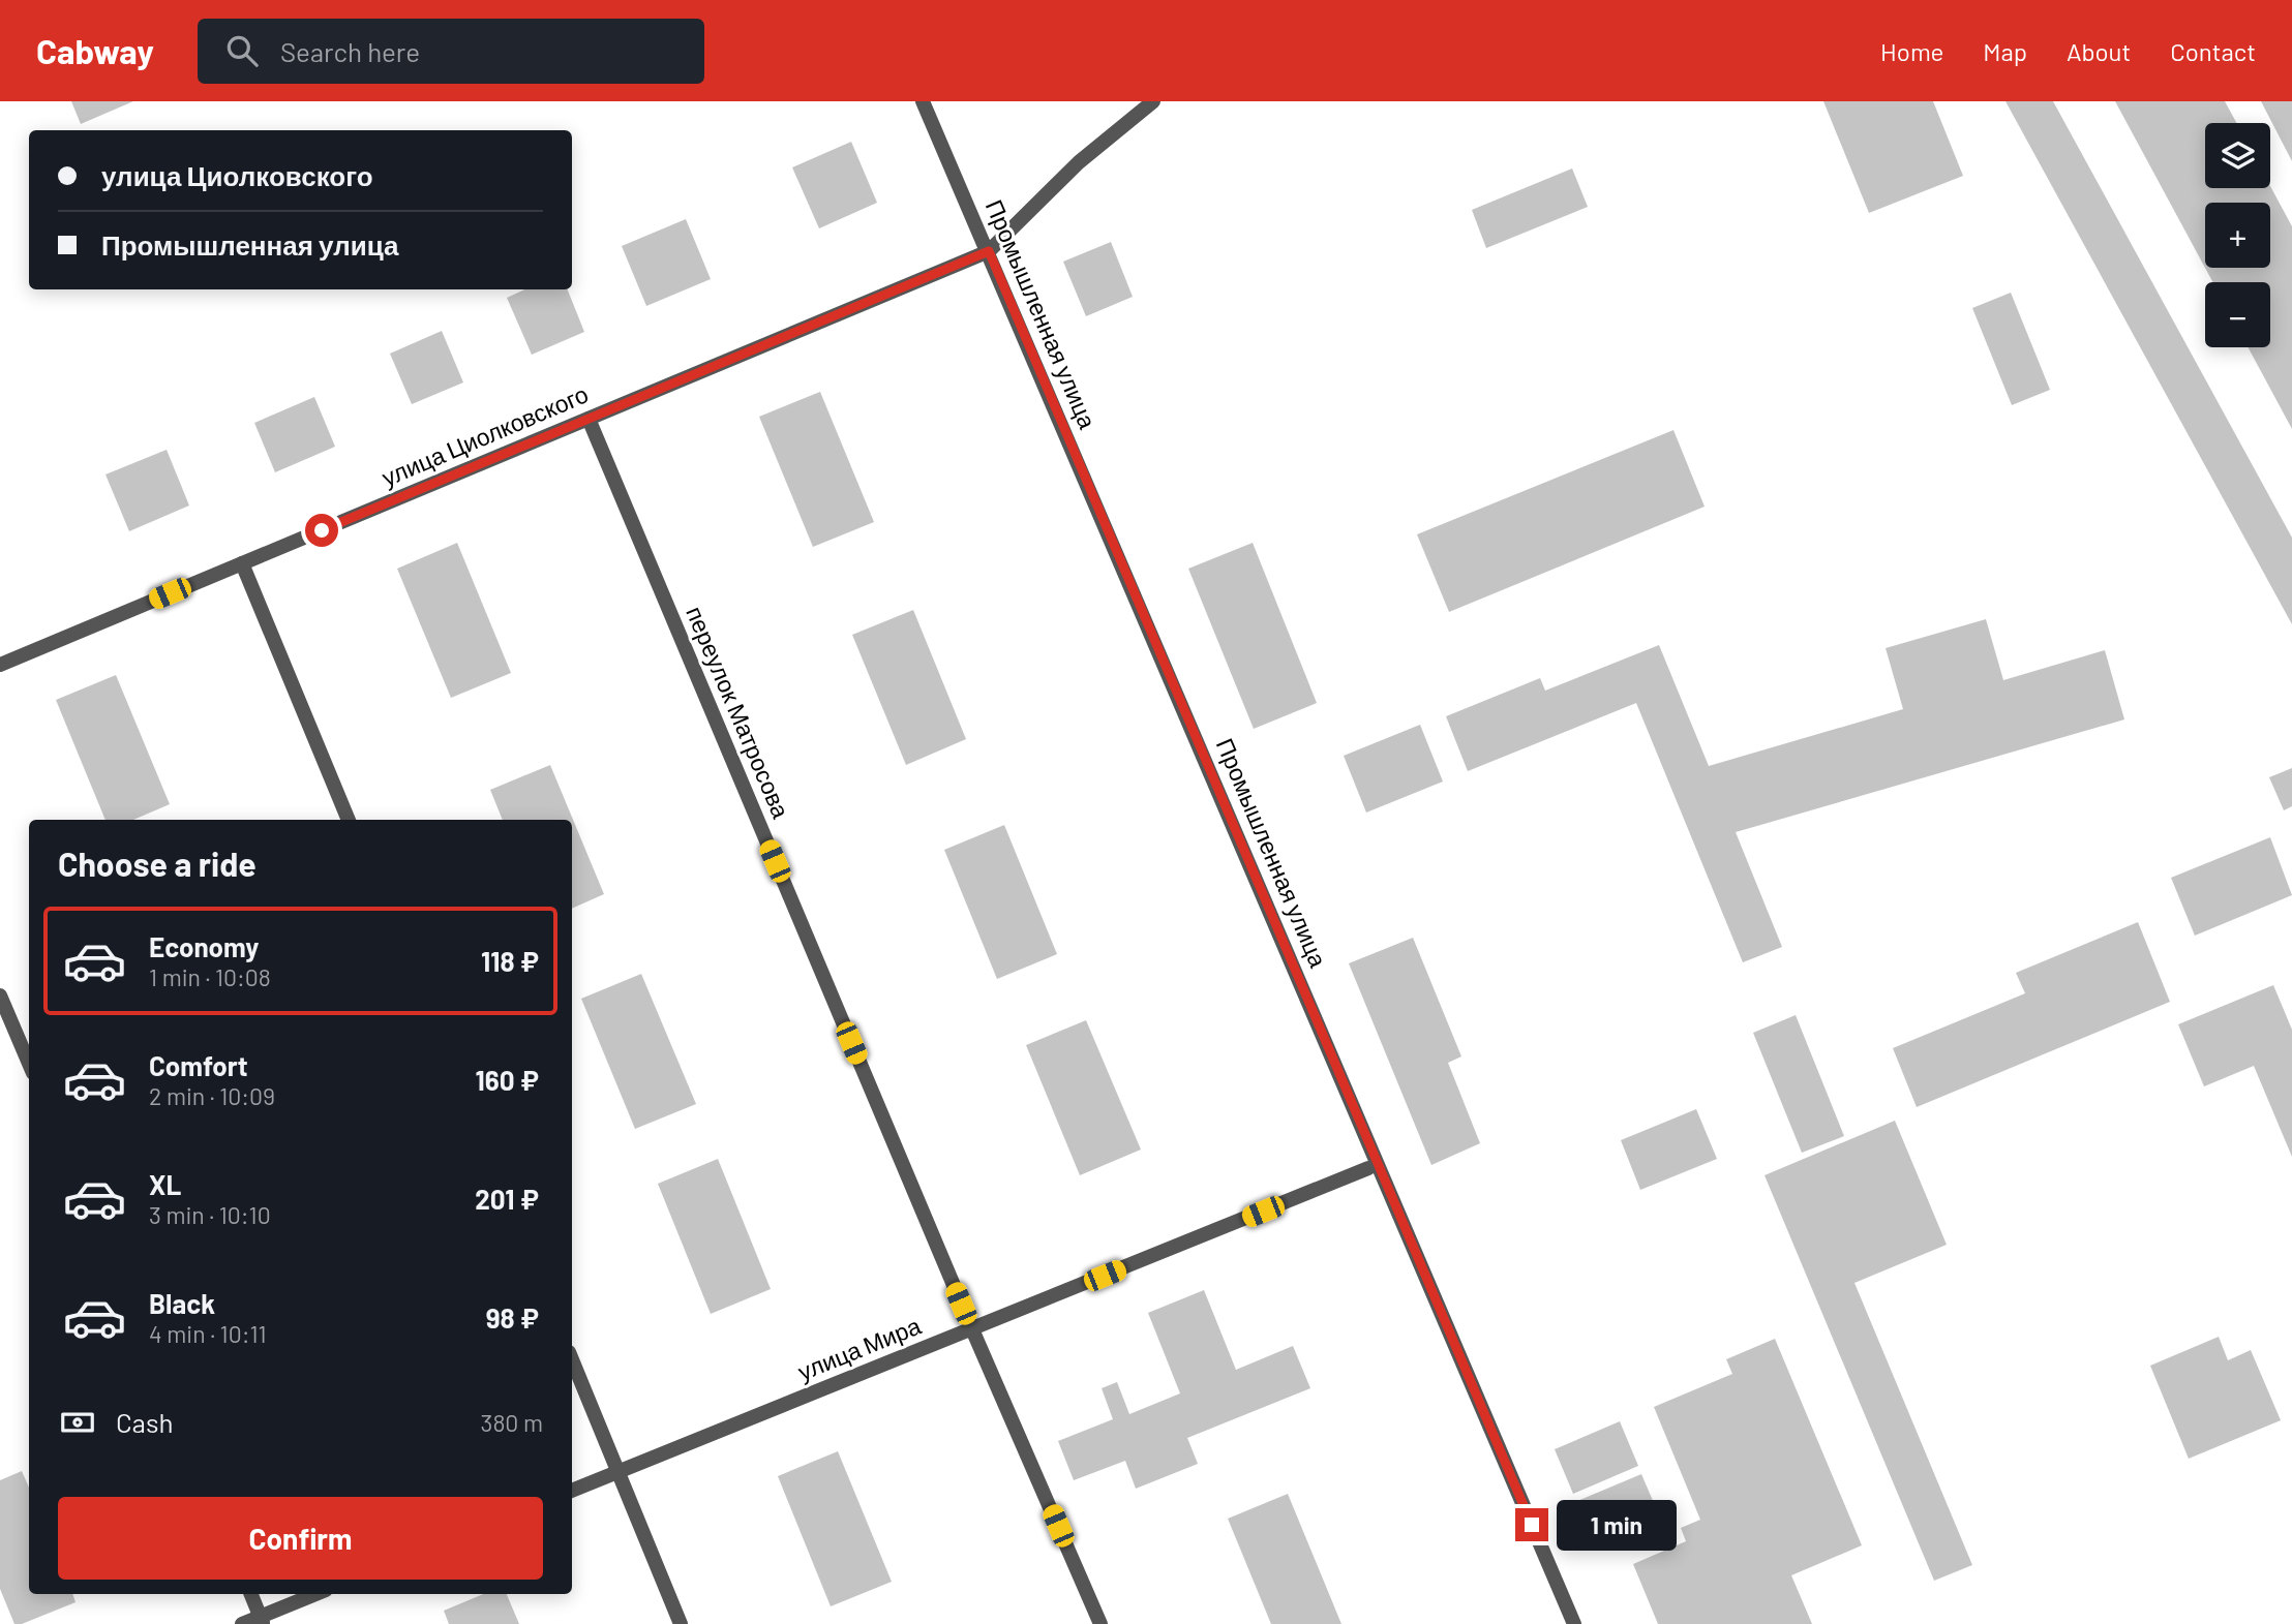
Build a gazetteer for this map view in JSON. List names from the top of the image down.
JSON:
{
  "streets": {
    "street": [
      "Промышленная улица",
      "улица Циолковского",
      "переулок Матросова",
      "улица Мира"
    ]
  },
  "crossings": [
    ["Промышленная улица", "улица Циолковского"],
    ["улица Циолковского", "переулок Матросова"],
    ["переулок Матросова", "улица Мира"]
  ],
  "page": {
    "header": "Cabway",
    "search": "Search here",
    "nav": [
      "Home",
      "Map",
      "About",
      "Contact"
    ],
    "map_buttons": ["+", "−"],
    "banner": ["улица Циолковского", "Промышленная улица"],
    "heading": "Choose a ride",
    "list": [
      {
        "name": "Economy",
        "note": "1 min · 10:08",
        "value": "118 ₽"
      },
      {
        "name": "Comfort",
        "note": "2 min · 10:09",
        "value": "160 ₽"
      },
      {
        "name": "XL",
        "note": "3 min · 10:10",
        "value": "201 ₽"
      },
      {
        "name": "Black",
        "note": "4 min · 10:11",
        "value": "98 ₽"
      }
    ],
    "pay": ["Cash", "380 m"],
    "buttons": "Confirm",
    "bubble": "1 min"
  }
}
